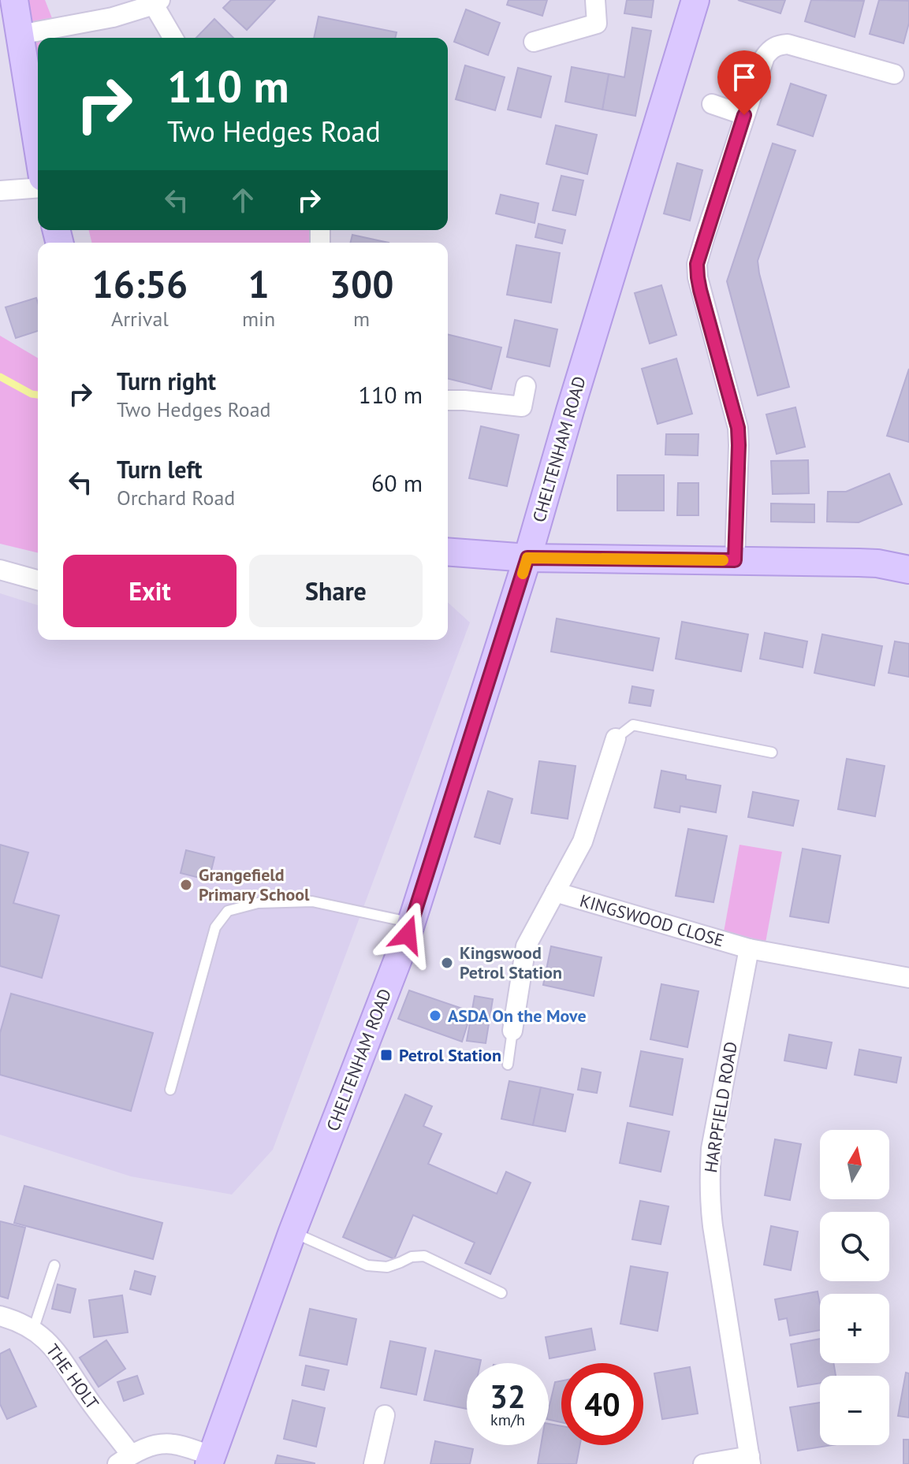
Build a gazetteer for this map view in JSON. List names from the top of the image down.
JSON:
{
  "streets": {
    "street": [
      "CHELTENHAM ROAD",
      "KINGSWOOD CLOSE",
      "HARPFIELD ROAD",
      "THE HOLT"
    ]
  },
  "crossings": [
    ["KINGSWOOD CLOSE", "HARPFIELD ROAD"]
  ],
  "places": {
    "other": ["Grangefield Primary School", "Kingswood Petrol Station", "ASDA On the Move"],
    "transit": ["Petrol Station"]
  },
  "north": "top",
  "page": {
    "turn": ["110 m", "Two Hedges Road"],
    "eta": [
      "16:56",
      "Arrival",
      "1",
      "min",
      "300",
      "m"
    ],
    "list": [
      {
        "name": "Turn right",
        "note": "Two Hedges Road",
        "value": "110 m"
      },
      {
        "name": "Turn left",
        "note": "Orchard Road",
        "value": "60 m"
      }
    ],
    "buttons": ["Exit", "Share"],
    "map_buttons": ["+", "−"],
    "speed": "32 km/h",
    "limit": "40"
  }
}
